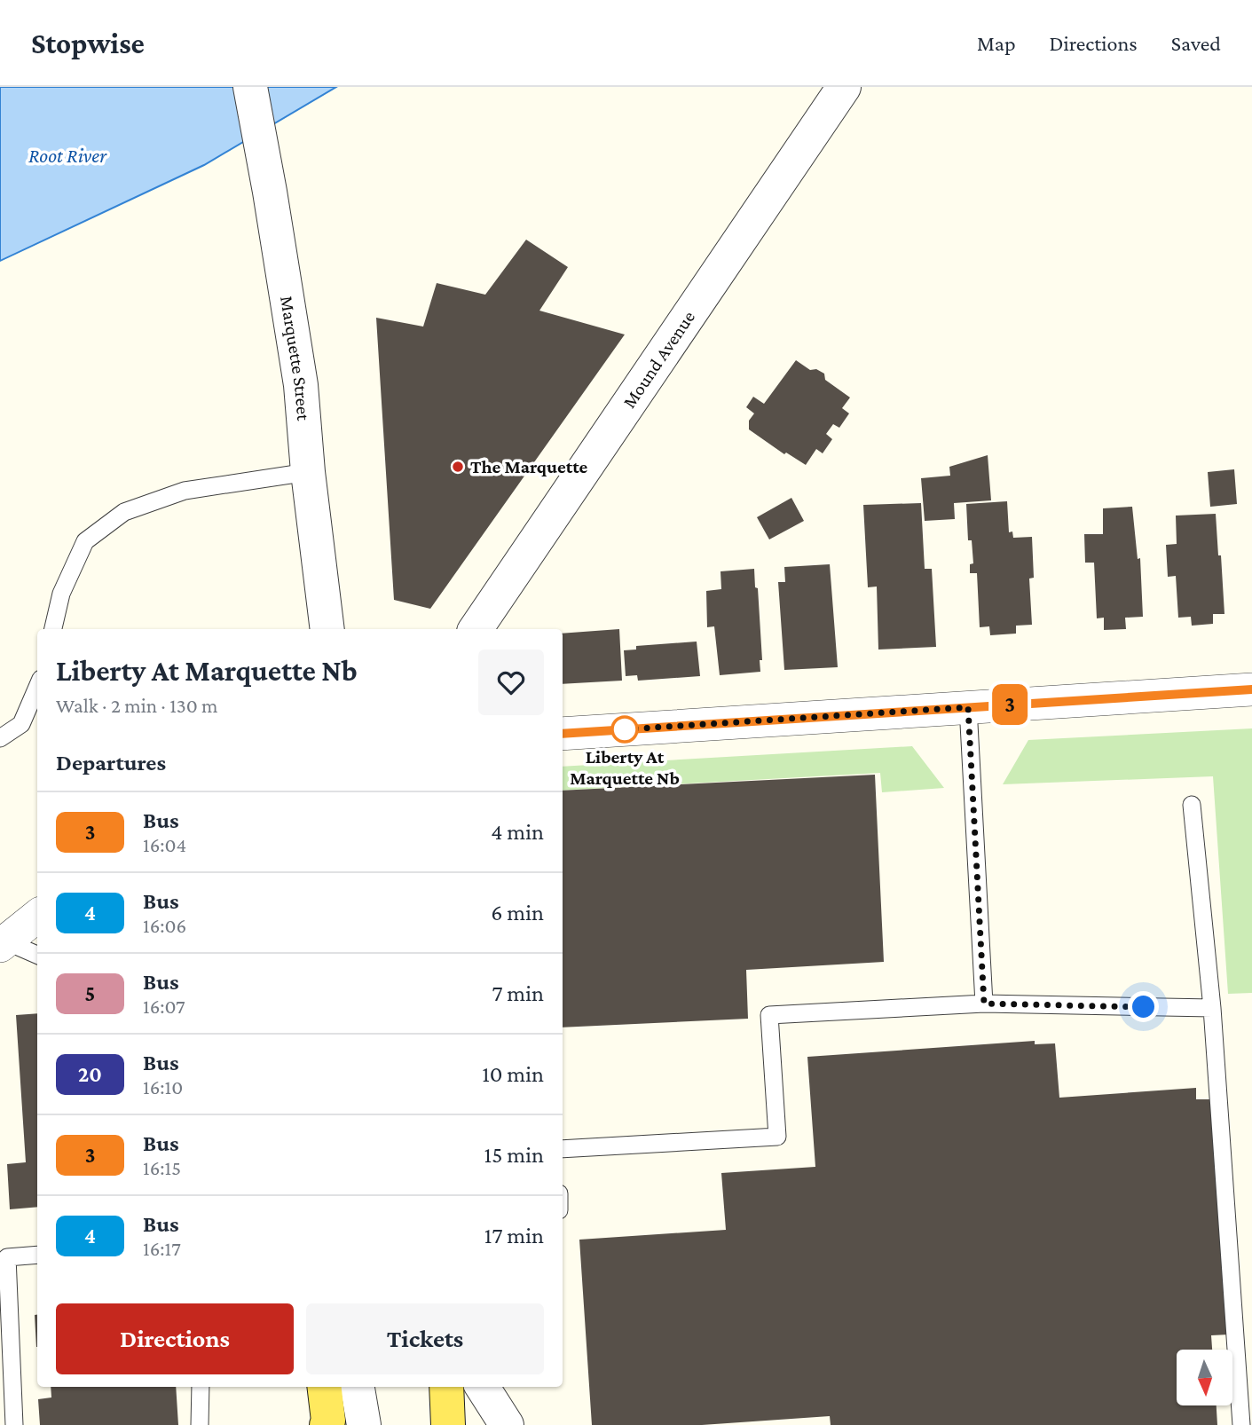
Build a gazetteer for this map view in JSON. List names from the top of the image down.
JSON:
{
  "streets": {
    "street": ["Marquette Street", "Mound Avenue"]
  },
  "water": ["Root River"],
  "places": ["The Marquette", "Liberty At Marquette Nb"],
  "lines": ["bus line 3"],
  "north": "bottom",
  "page": {
    "header": "Stopwise",
    "nav": ["Map", "Directions", "Saved"],
    "on_map": "3",
    "heading": [
      ["Liberty At Marquette Nb", "Walk · 2 min · 130 m"],
      "Departures"
    ],
    "list": [
      {
        "mark": "3",
        "name": "Bus",
        "note": "16:04",
        "value": "4 min"
      },
      {
        "mark": "4",
        "name": "Bus",
        "note": "16:06",
        "value": "6 min"
      },
      {
        "mark": "5",
        "name": "Bus",
        "note": "16:07",
        "value": "7 min"
      },
      {
        "mark": "20",
        "name": "Bus",
        "note": "16:10",
        "value": "10 min"
      },
      {
        "mark": "3",
        "name": "Bus",
        "note": "16:15",
        "value": "15 min"
      },
      {
        "mark": "4",
        "name": "Bus",
        "note": "16:17",
        "value": "17 min"
      }
    ],
    "buttons": ["Directions", "Tickets"]
  }
}
